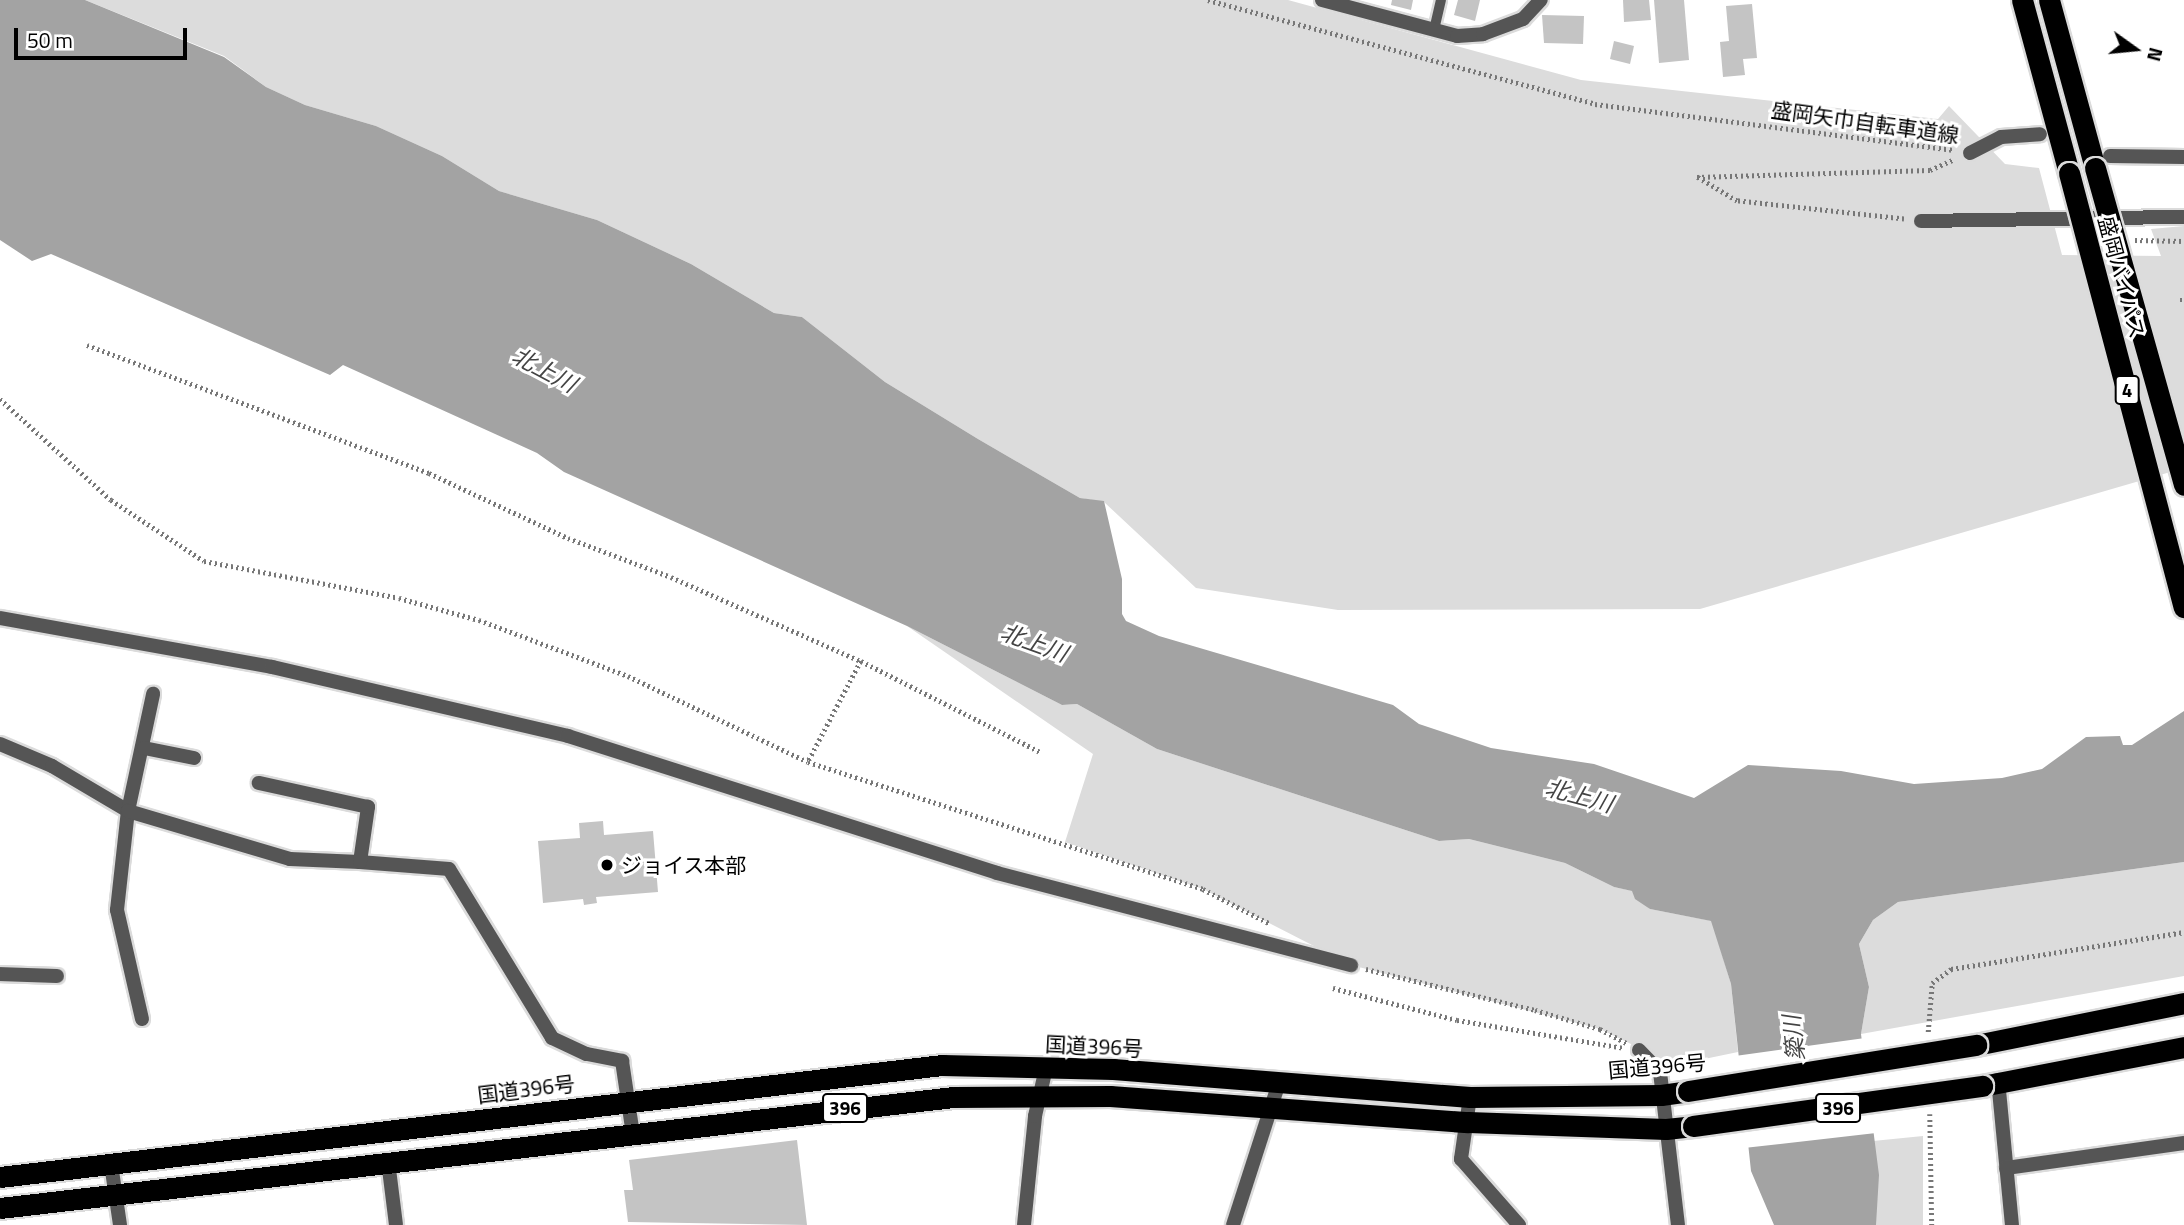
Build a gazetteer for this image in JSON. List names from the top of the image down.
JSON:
{
  "streets": {
    "highway": [
      "盛岡バイパス",
      "4",
      "国道396号",
      "396"
    ],
    "path": ["盛岡矢巾自転車道線"]
  },
  "water": ["北上川", "簗川"],
  "places": ["ジョイス本部"],
  "scale_bar": "50 m",
  "north": "right"
}
